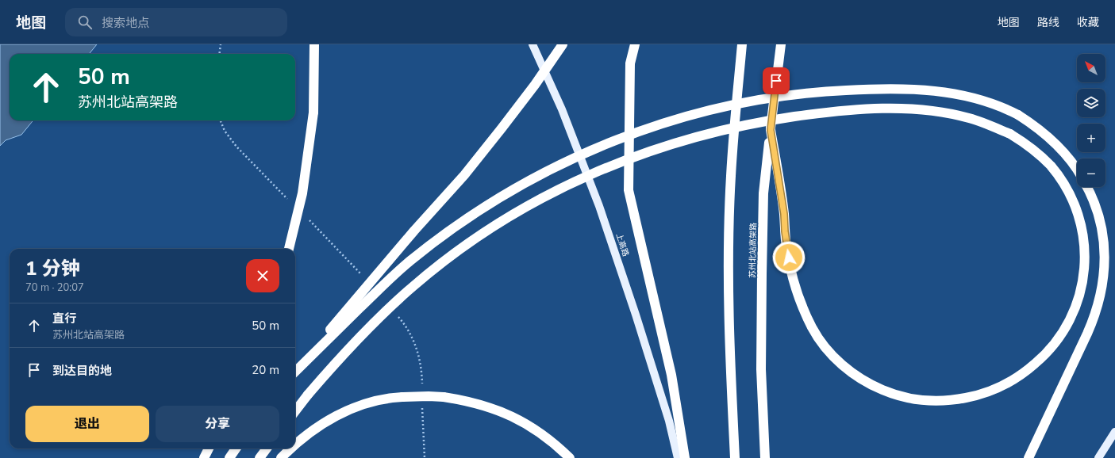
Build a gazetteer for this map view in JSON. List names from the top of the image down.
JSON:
{
  "streets": {
    "highway": ["苏州北站高架路"],
    "main road": ["上高路"]
  },
  "north": "top left",
  "page": {
    "header": "地图",
    "search": "搜索地点",
    "nav": ["地图", "路线", "收藏"],
    "map_buttons": ["+", "−"],
    "turn": ["50 m", "苏州北站高架路"],
    "heading": ["1 分钟", "70 m · 20:07"],
    "list": [
      {
        "name": "直行",
        "note": "苏州北站高架路",
        "value": "50 m"
      },
      {
        "name": "到达目的地",
        "value": "20 m"
      }
    ],
    "buttons": ["退出", "分享"]
  }
}
